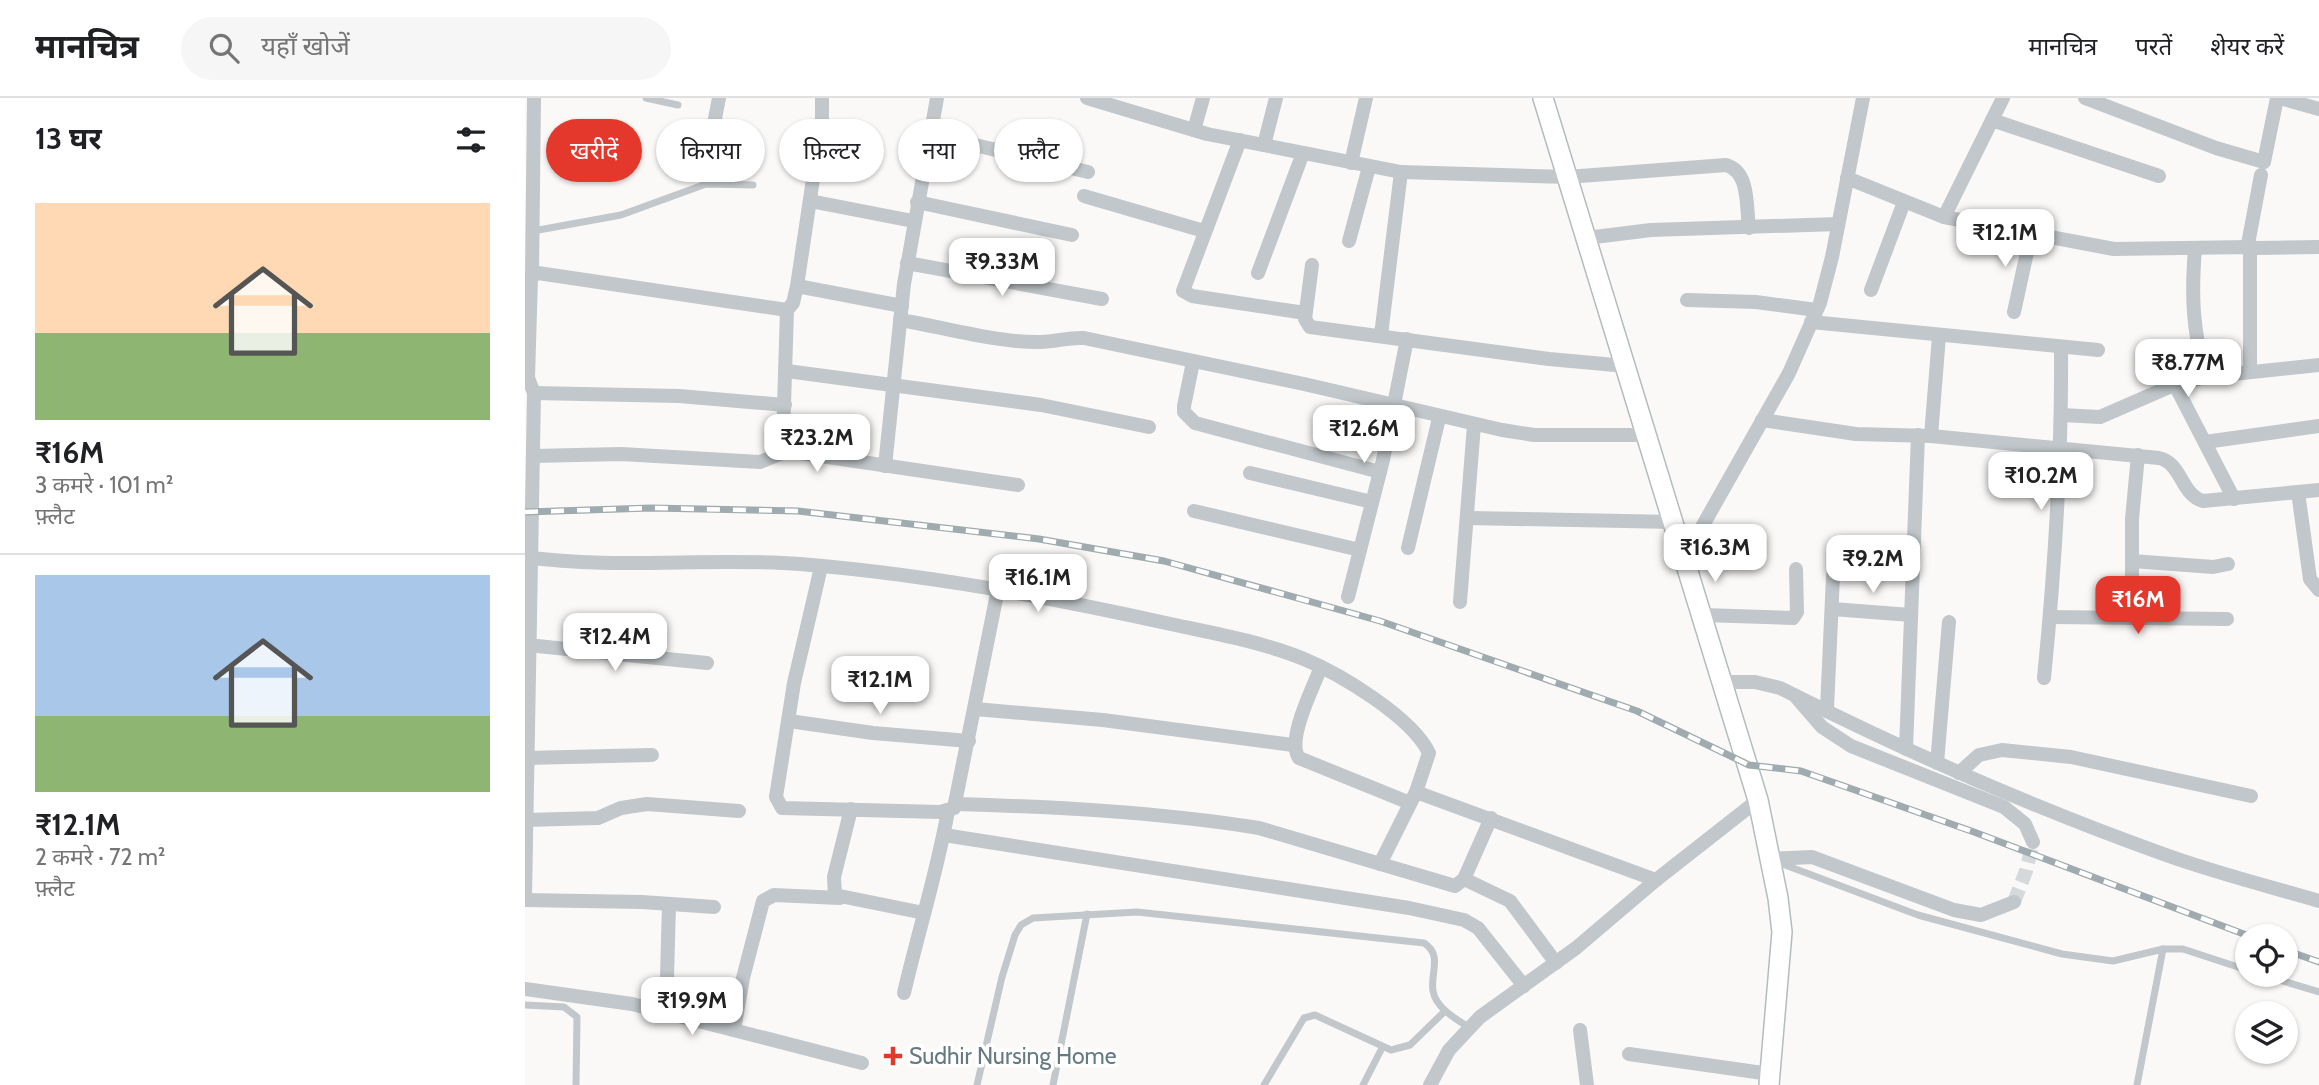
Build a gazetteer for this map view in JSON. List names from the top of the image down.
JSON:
{
  "places": {
    "health": ["Sudhir Nursing Home"]
  },
  "page": {
    "header": "मानचित्र",
    "search": "यहाँ खोजें",
    "nav": ["मानचित्र", "परतें", "शेयर करें"],
    "heading": "13 घर",
    "chip": [
      "खरीदें",
      "किराया",
      "फ़िल्टर",
      "नया",
      "फ़्लैट"
    ],
    "list": [
      {
        "name": "₹16M",
        "note": "3 कमरे · 101 m² · फ़्लैट"
      },
      {
        "name": "₹12.1M",
        "note": "2 कमरे · 72 m² · फ़्लैट"
      }
    ],
    "price": [
      "₹12.1M",
      "₹9.33M",
      "₹8.77M",
      "₹12.6M",
      "₹23.2M",
      "₹10.2M",
      "₹16.3M",
      "₹9.2M",
      "₹16.1M",
      "₹16M",
      "₹12.4M",
      "₹12.1M",
      "₹19.9M"
    ]
  }
}
